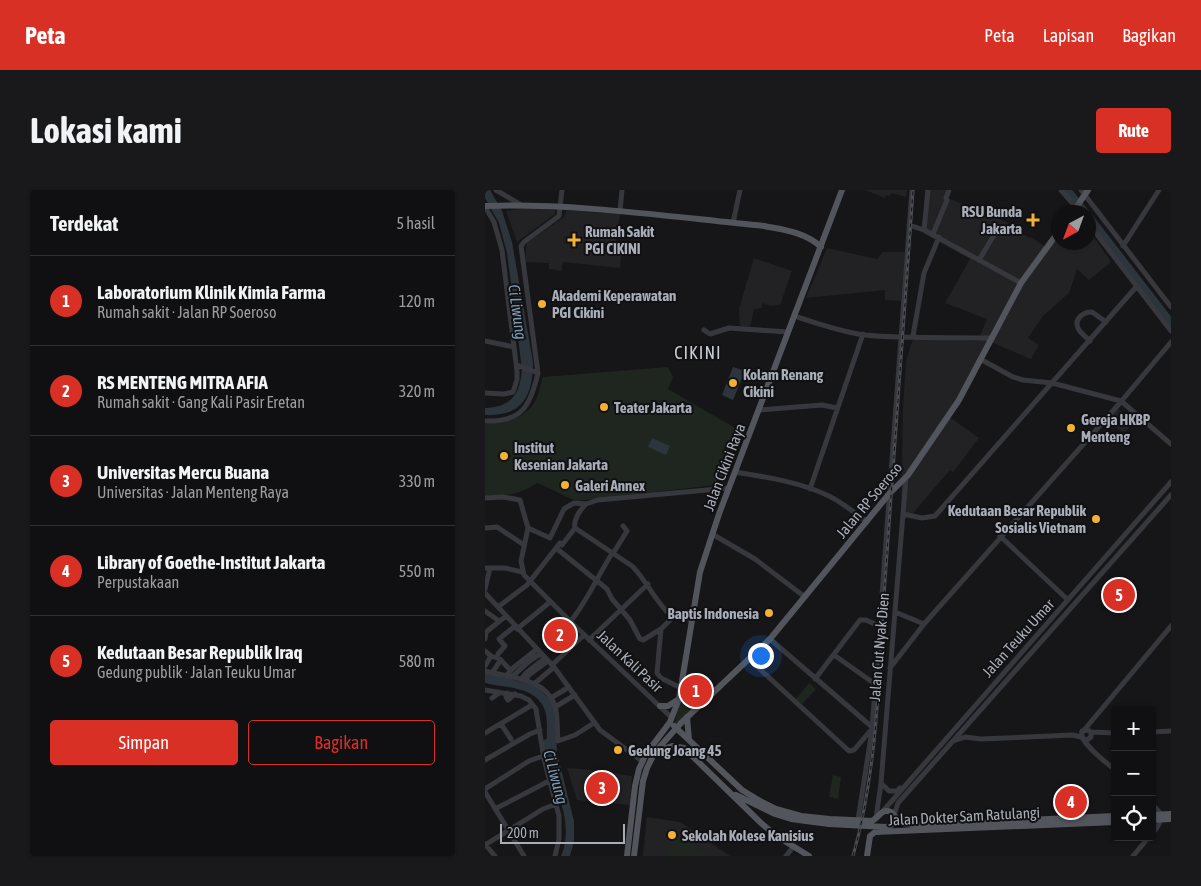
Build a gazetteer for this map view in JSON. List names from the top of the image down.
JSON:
{
  "streets": {
    "main road": ["Jalan Cikini Raya", "Jalan RP Soeroso", "Jalan Dokter Sam Ratulangi"],
    "street": ["Jalan Teuku Umar", "Jalan Cut Nyak Dien", "Jalan Kali Pasir"]
  },
  "crossings": [
    ["Jalan Cikini Raya", "Jalan Kali Pasir"],
    ["Jalan RP Soeroso", "Jalan Cut Nyak Dien"],
    ["Jalan Teuku Umar", "Jalan Dokter Sam Ratulangi"]
  ],
  "districts": ["CIKINI"],
  "water": ["Ci Liwung"],
  "places": {
    "health": ["RSU Bunda Jakarta", "Rumah Sakit PGI CIKINI"],
    "other": [
      "Akademi Keperawatan PGI Cikini",
      "Kolam Renang Cikini",
      "Teater Jakarta",
      "Gereja HKBP Menteng",
      "Institut Kesenian Jakarta",
      "Galeri Annex",
      "Kedutaan Besar Republik Sosialis Vietnam",
      "Baptis Indonesia",
      "Gedung Joang 45",
      "Sekolah Kolese Kanisius"
    ]
  },
  "scale_bar": "200 m",
  "north": "bottom left",
  "page": {
    "header": "Peta",
    "nav": ["Peta", "Lapisan", "Bagikan"],
    "buttons": [
      "Rute",
      ["Simpan", "Bagikan"]
    ],
    "title": "Lokasi kami",
    "heading": ["Terdekat", "5 hasil"],
    "list": [
      {
        "mark": "1",
        "name": "Laboratorium Klinik Kimia Farma",
        "note": "Rumah sakit · Jalan RP Soeroso",
        "value": "120 m"
      },
      {
        "mark": "2",
        "name": "RS MENTENG MITRA AFIA",
        "note": "Rumah sakit · Gang Kali Pasir Eretan",
        "value": "320 m"
      },
      {
        "mark": "3",
        "name": "Universitas Mercu Buana",
        "note": "Universitas · Jalan Menteng Raya",
        "value": "330 m"
      },
      {
        "mark": "4",
        "name": "Library of Goethe-Institut Jakarta",
        "note": "Perpustakaan",
        "value": "550 m"
      },
      {
        "mark": "5",
        "name": "Kedutaan Besar Republik Iraq",
        "note": "Gedung publik · Jalan Teuku Umar",
        "value": "580 m"
      }
    ],
    "pins": [
      "5",
      "2",
      "1",
      "3",
      "4"
    ],
    "map_buttons": ["+", "−"],
    "scale": "200 m"
  }
}
